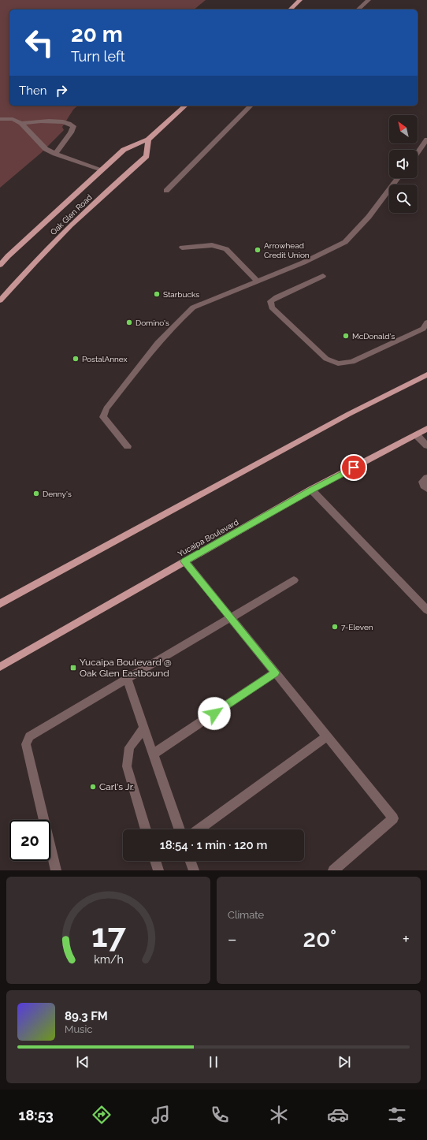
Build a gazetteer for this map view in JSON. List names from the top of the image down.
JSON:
{
  "streets": {
    "main road": ["Oak Glen Road", "Yucaipa Boulevard"]
  },
  "places": {
    "other": [
      "Arrowhead Credit Union",
      "Starbucks",
      "Domino's",
      "McDonald's",
      "PostalAnnex",
      "Denny's",
      "7-Eleven",
      "Carl's Jr."
    ],
    "transit": ["Yucaipa Boulevard @ Oak Glen Eastbound"]
  },
  "north": "top left",
  "page": {
    "turn": ["20 m", "Turn left"],
    "then": "Then",
    "limit": "20",
    "trip": "18:54 · 1 min · 120 m",
    "tile": "Climate",
    "heat": ["−", "20°", "+"],
    "song": ["89.3 FM", "Music"],
    "tabs": "18:53",
    "gauge": ["17", "km/h"]
  }
}
